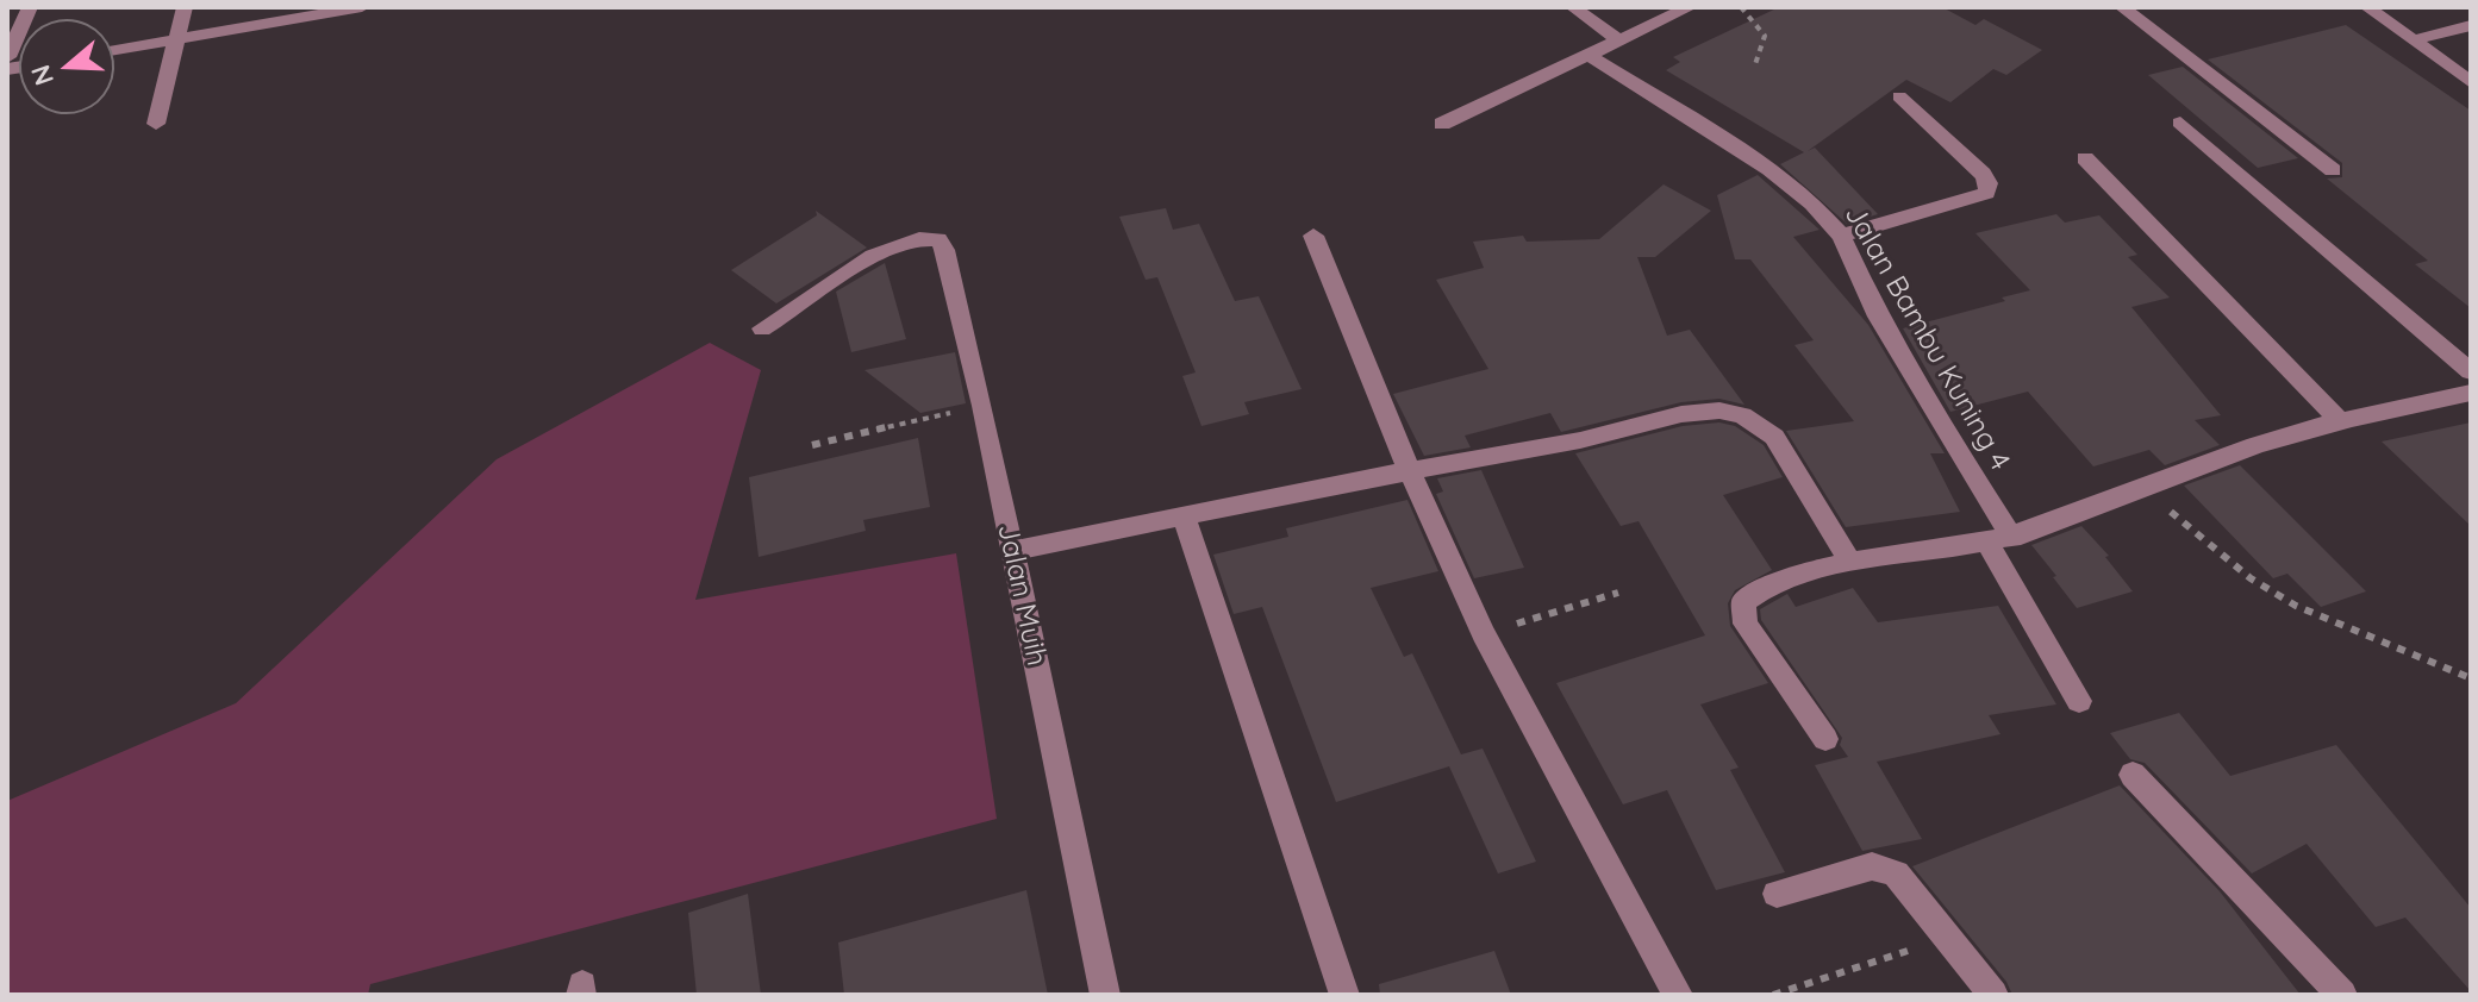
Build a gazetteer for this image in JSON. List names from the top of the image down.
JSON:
{
  "streets": {
    "street": ["Jalan Bambu Kuning 4", "Jalan Muih"]
  },
  "north": "left"
}
